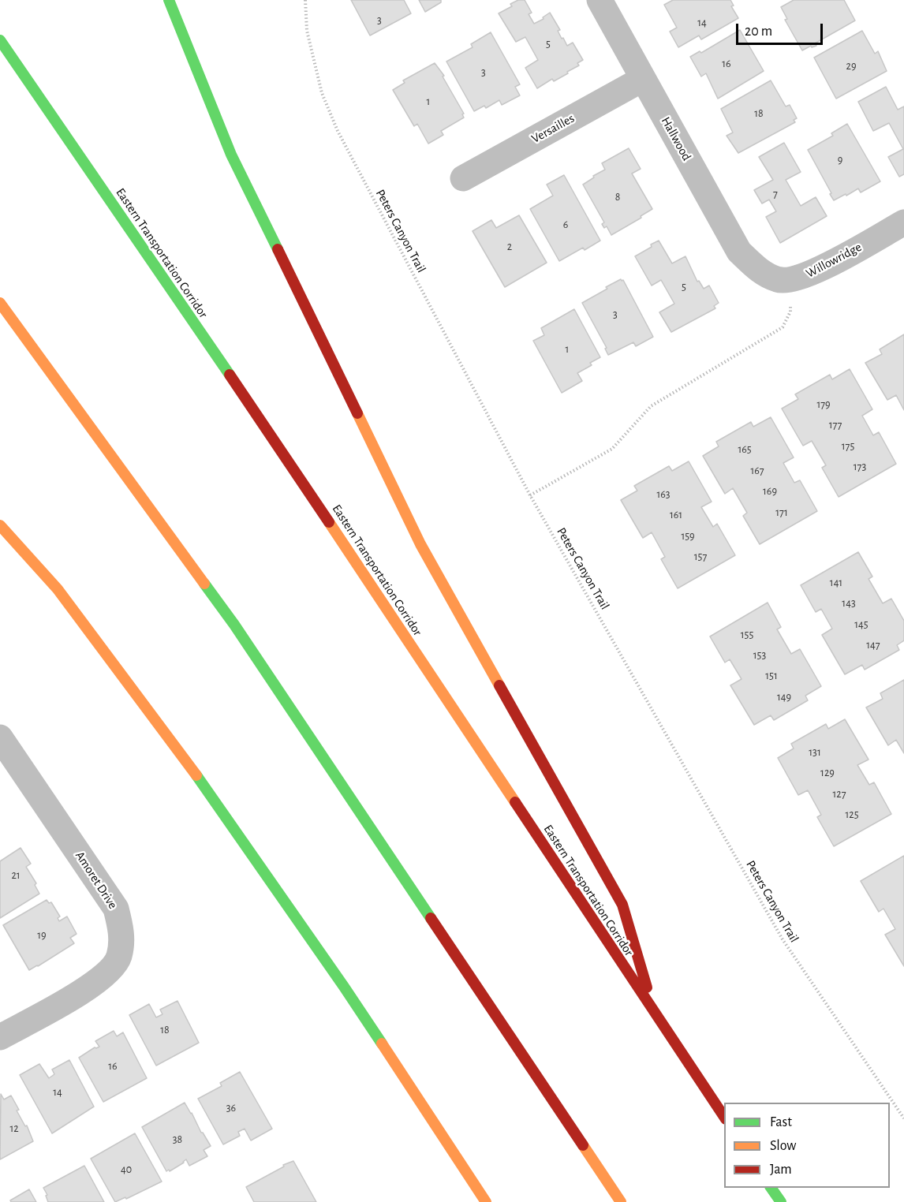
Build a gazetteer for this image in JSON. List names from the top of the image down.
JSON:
{
  "streets": {
    "highway": ["Eastern Transportation Corridor"],
    "street": [
      "Versailles",
      "Hallwood",
      "Willowridge",
      "Amoret Drive"
    ],
    "path": ["Peters Canyon Trail"]
  },
  "crossings": [
    ["Versailles", "Hallwood"],
    ["Hallwood", "Willowridge"]
  ],
  "house_numbers": [
    "3",
    "14",
    "5",
    "16",
    "29",
    "3",
    "1",
    "18",
    "9",
    "7",
    "8",
    "6",
    "2",
    "5",
    "3",
    "1",
    "179",
    "177",
    "175",
    "165",
    "173",
    "167",
    "169",
    "163",
    "171",
    "161",
    "159",
    "157",
    "141",
    "143",
    "145",
    "155",
    "147",
    "153",
    "151",
    "149",
    "131",
    "129",
    "127",
    "125",
    "21",
    "19",
    "18",
    "16",
    "14",
    "36",
    "12",
    "38",
    "40"
  ],
  "legend": ["Fast", "Slow", "Jam"],
  "scale_bar": "20 m"
}
